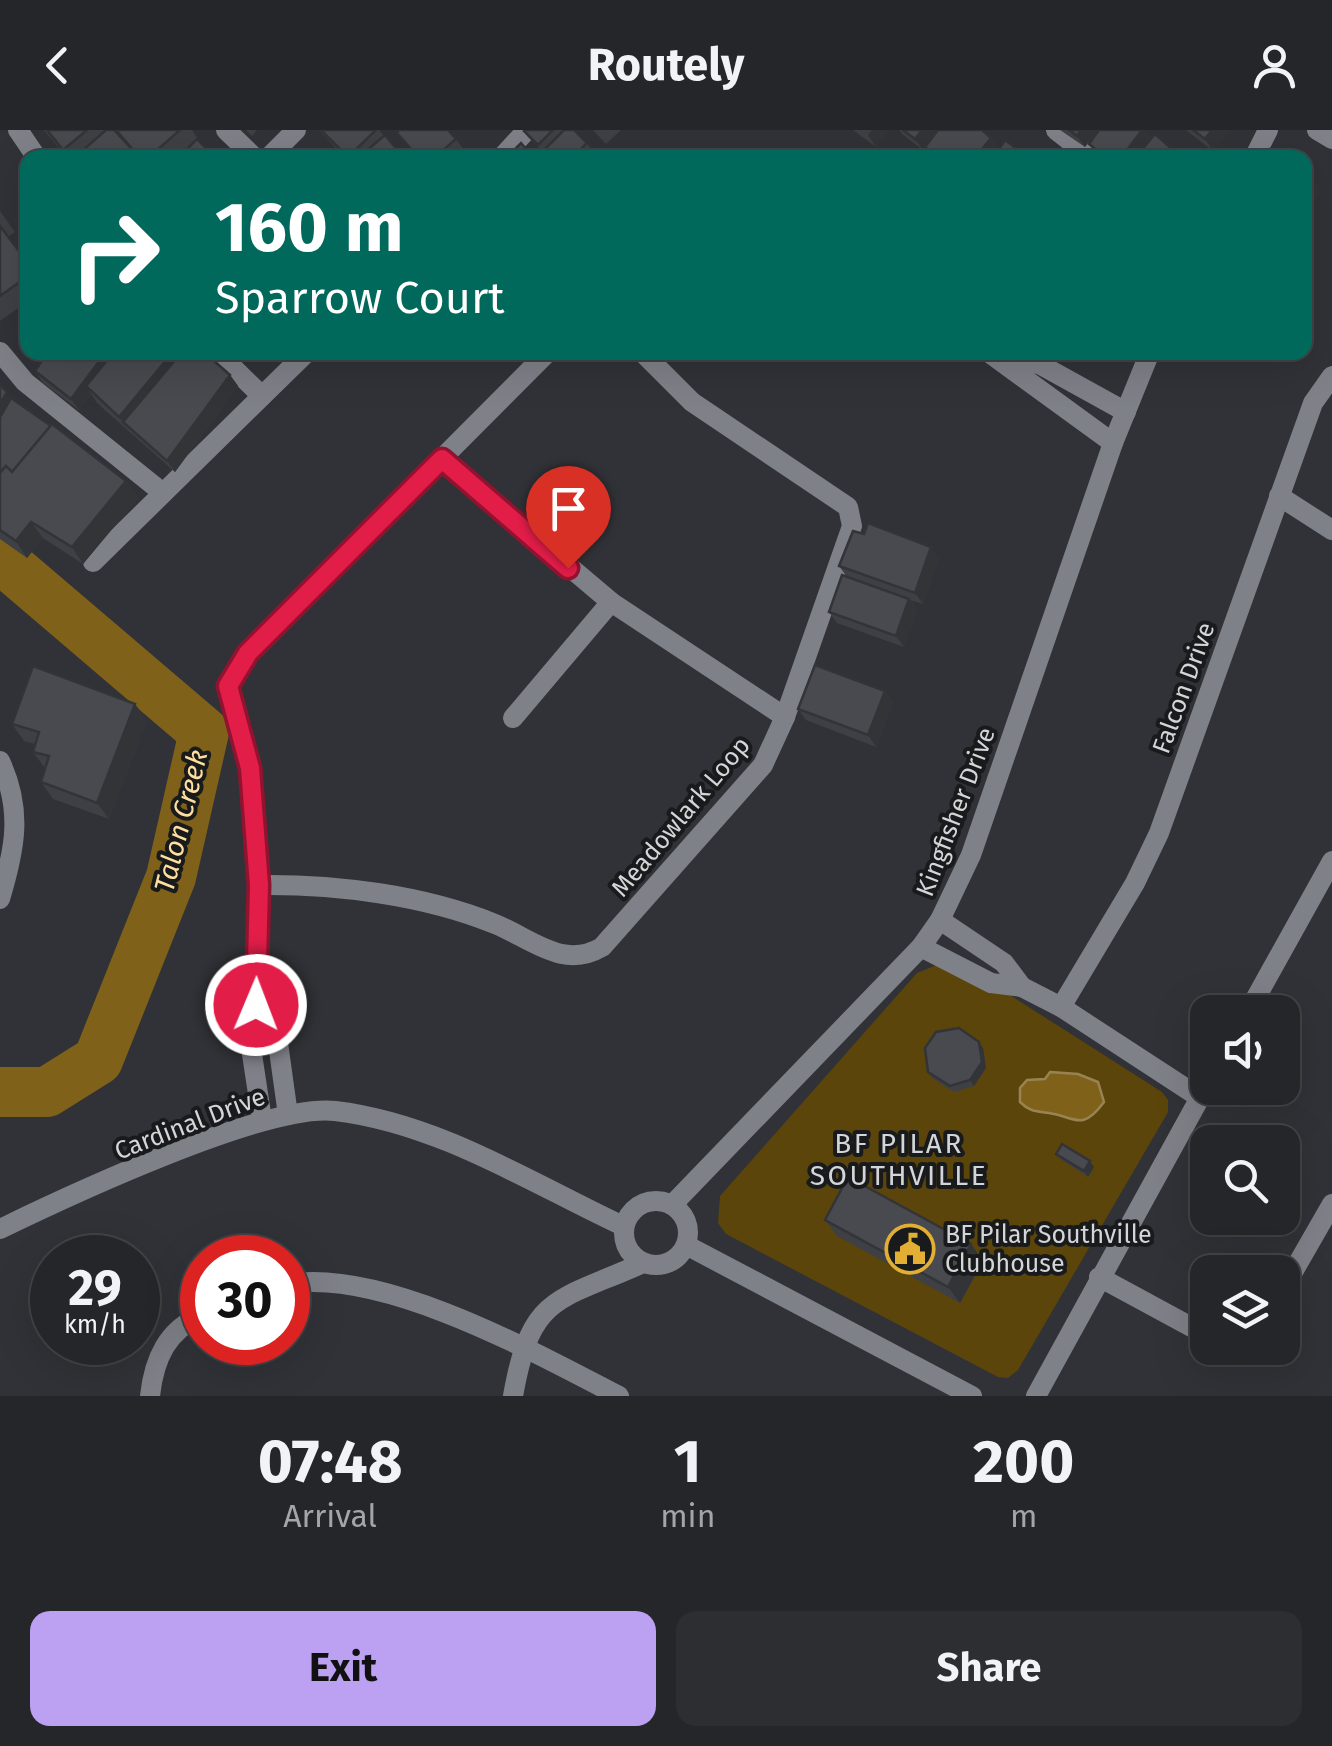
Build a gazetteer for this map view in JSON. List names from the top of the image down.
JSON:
{
  "streets": {
    "street": [
      "Falcon Drive",
      "Kingfisher Drive",
      "Meadowlark Loop",
      "Cardinal Drive"
    ]
  },
  "crossings": [
    ["Kingfisher Drive", "Cardinal Drive"]
  ],
  "districts": ["BF PILAR SOUTHVILLE"],
  "water": ["Talon Creek"],
  "places": {
    "public building": ["BF Pilar Southville Clubhouse"]
  },
  "page": {
    "header": "Routely",
    "turn": ["160 m", "Sparrow Court"],
    "speed": "29 km/h",
    "limit": "30",
    "eta": [
      "07:48",
      "Arrival",
      "1",
      "min",
      "200",
      "m"
    ],
    "buttons": ["Exit", "Share"]
  }
}
